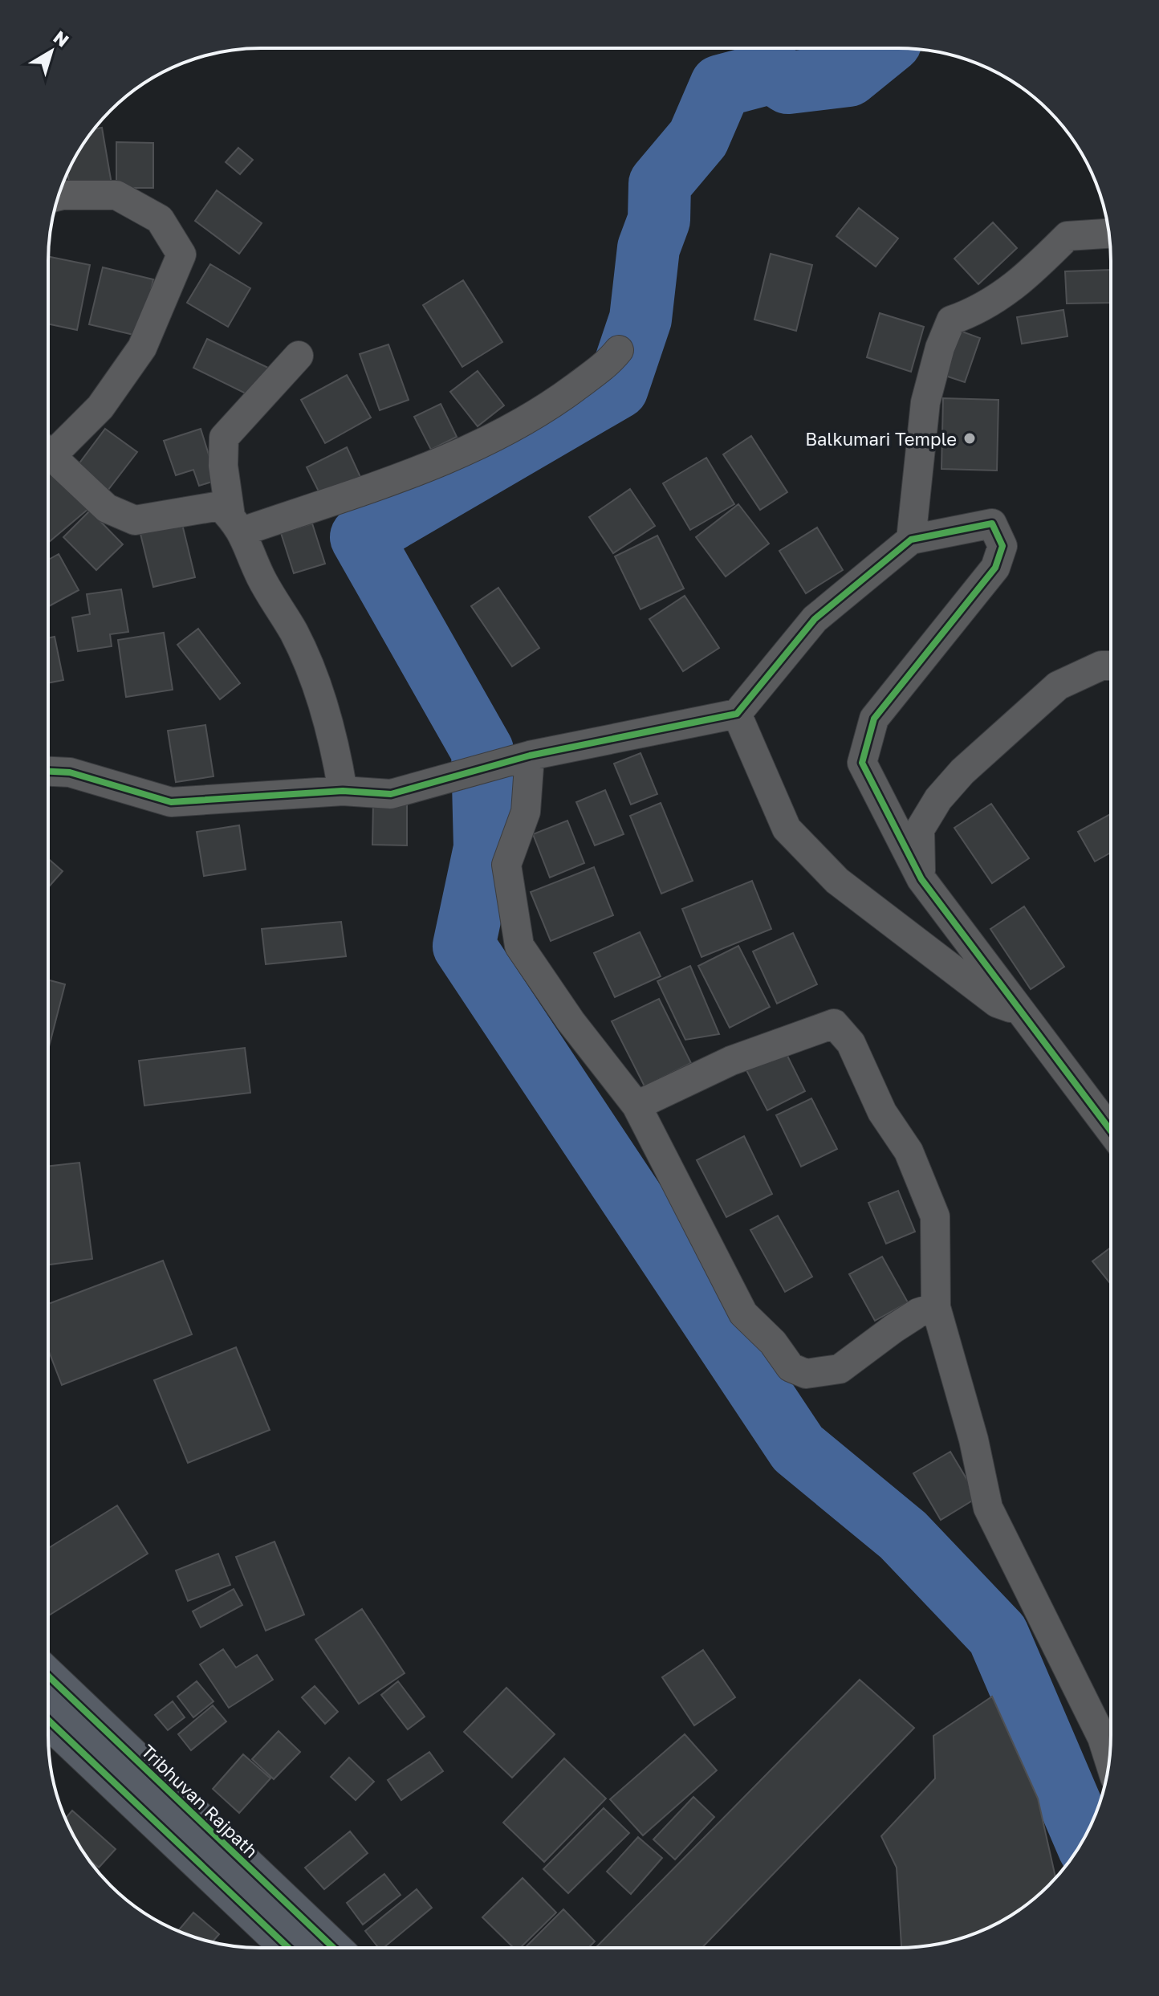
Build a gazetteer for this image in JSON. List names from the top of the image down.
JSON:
{
  "streets": {
    "highway": ["Tribhuvan Rajpath"]
  },
  "places": ["Balkumari Temple"],
  "north": "top right"
}
